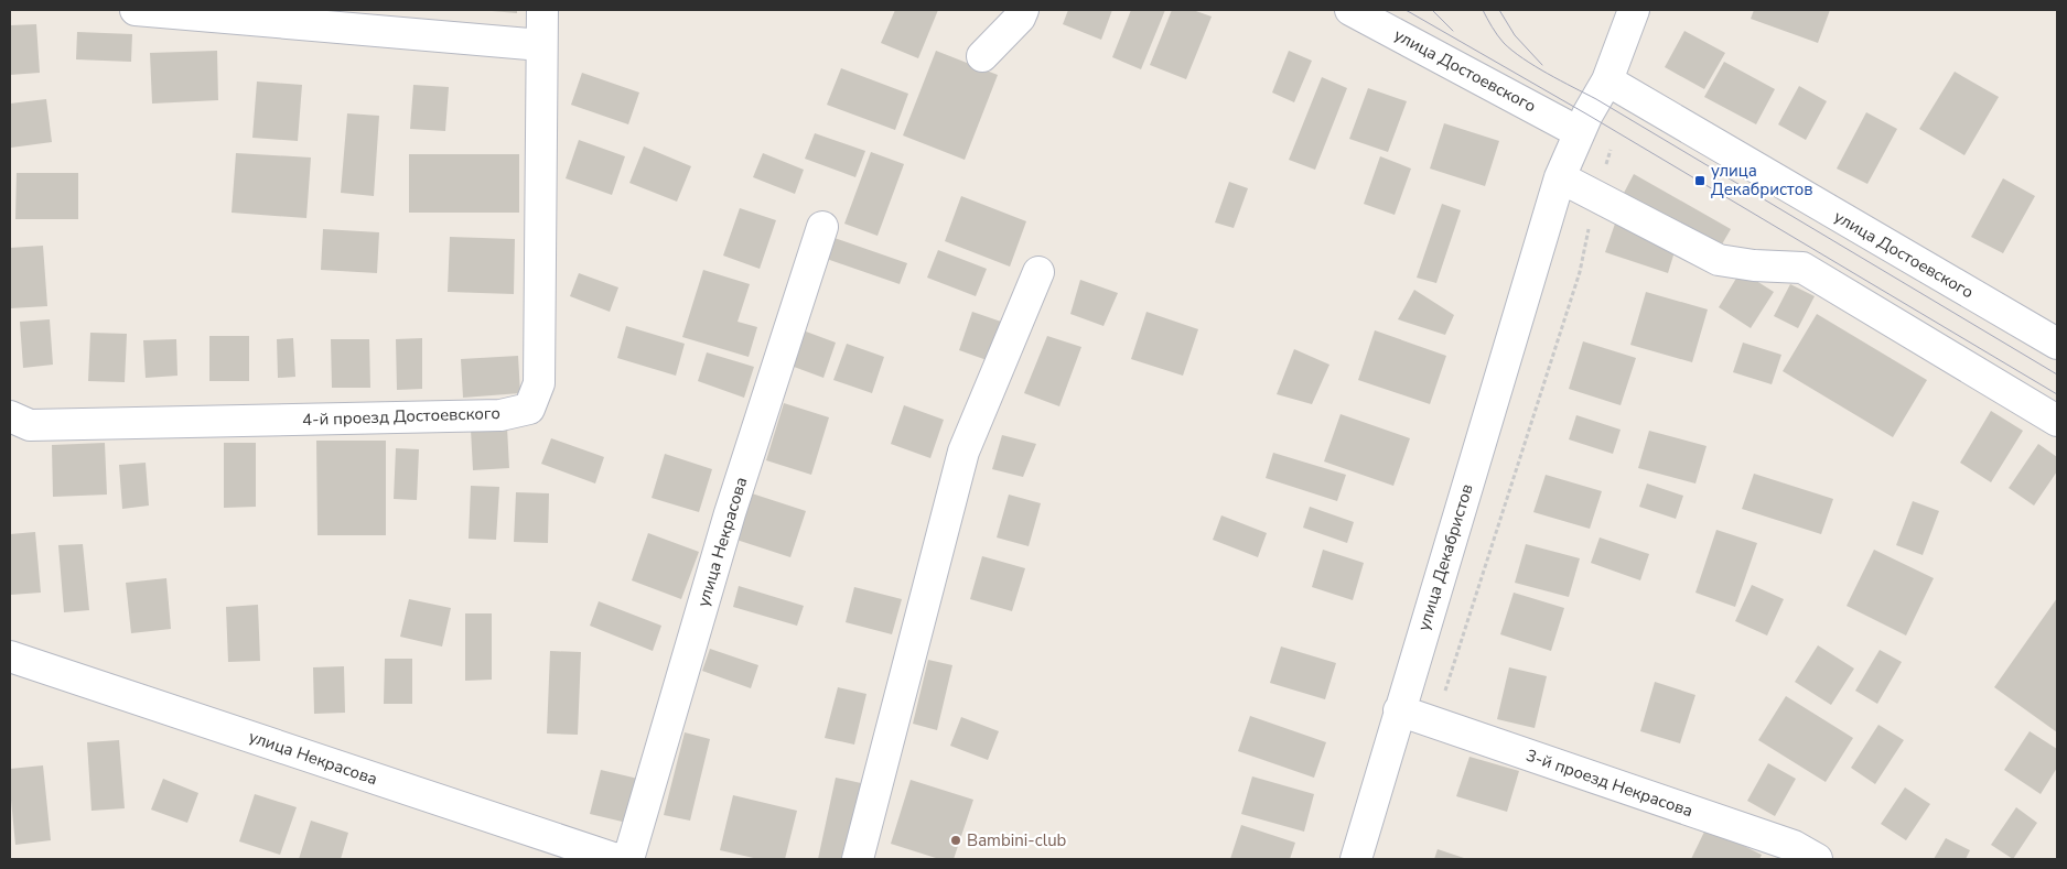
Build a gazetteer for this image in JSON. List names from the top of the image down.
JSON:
{
  "streets": {
    "street": [
      "улица Достоевского",
      "4-й проезд Достоевского",
      "улица Некрасова",
      "улица Декабристов",
      "3-й проезд Некрасова"
    ]
  },
  "crossings": [
    ["улица Достоевского", "улица Декабристов"],
    ["улица Декабристов", "3-й проезд Некрасова"]
  ],
  "places": {
    "transit": ["улица Декабристов"],
    "other": ["Bambini-club"]
  }
}
